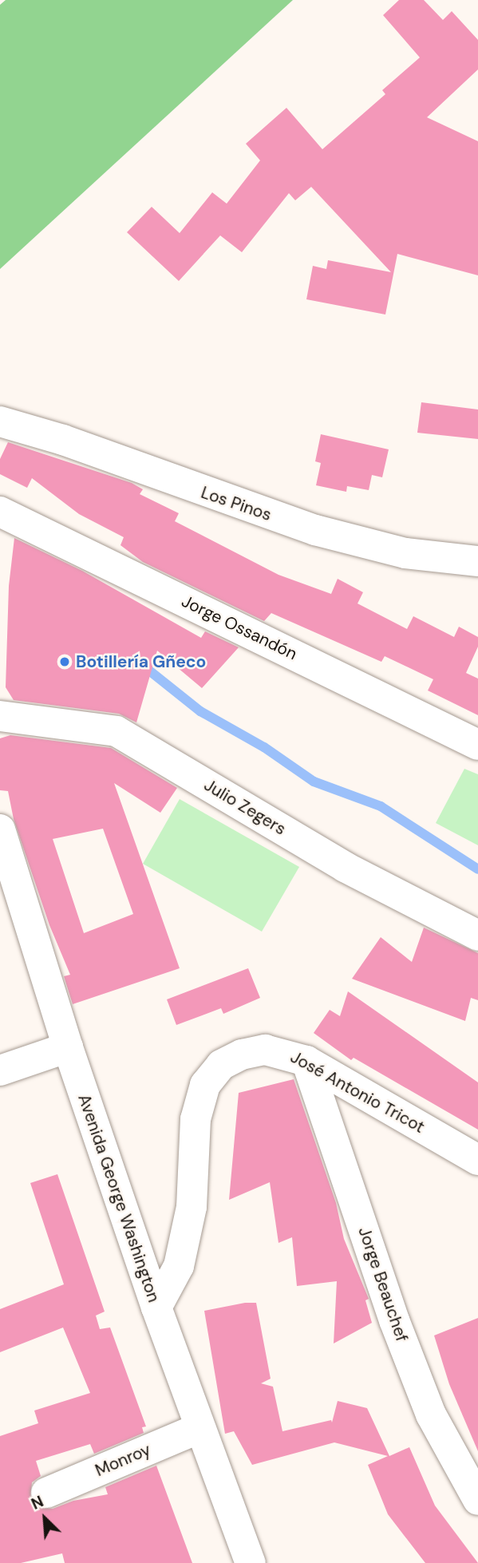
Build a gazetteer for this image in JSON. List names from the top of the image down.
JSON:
{
  "streets": {
    "street": [
      "Los Pinos",
      "Jorge Ossandón",
      "Julio Zegers",
      "José Antonio Tricot",
      "Avenida George Washington",
      "Jorge Beauchef",
      "Monroy"
    ]
  },
  "crossings": [
    ["José Antonio Tricot", "Avenida George Washington"],
    ["José Antonio Tricot", "Jorge Beauchef"],
    ["Avenida George Washington", "Monroy"]
  ],
  "places": ["Botillería Gñeco"],
  "north": "top left"
}
